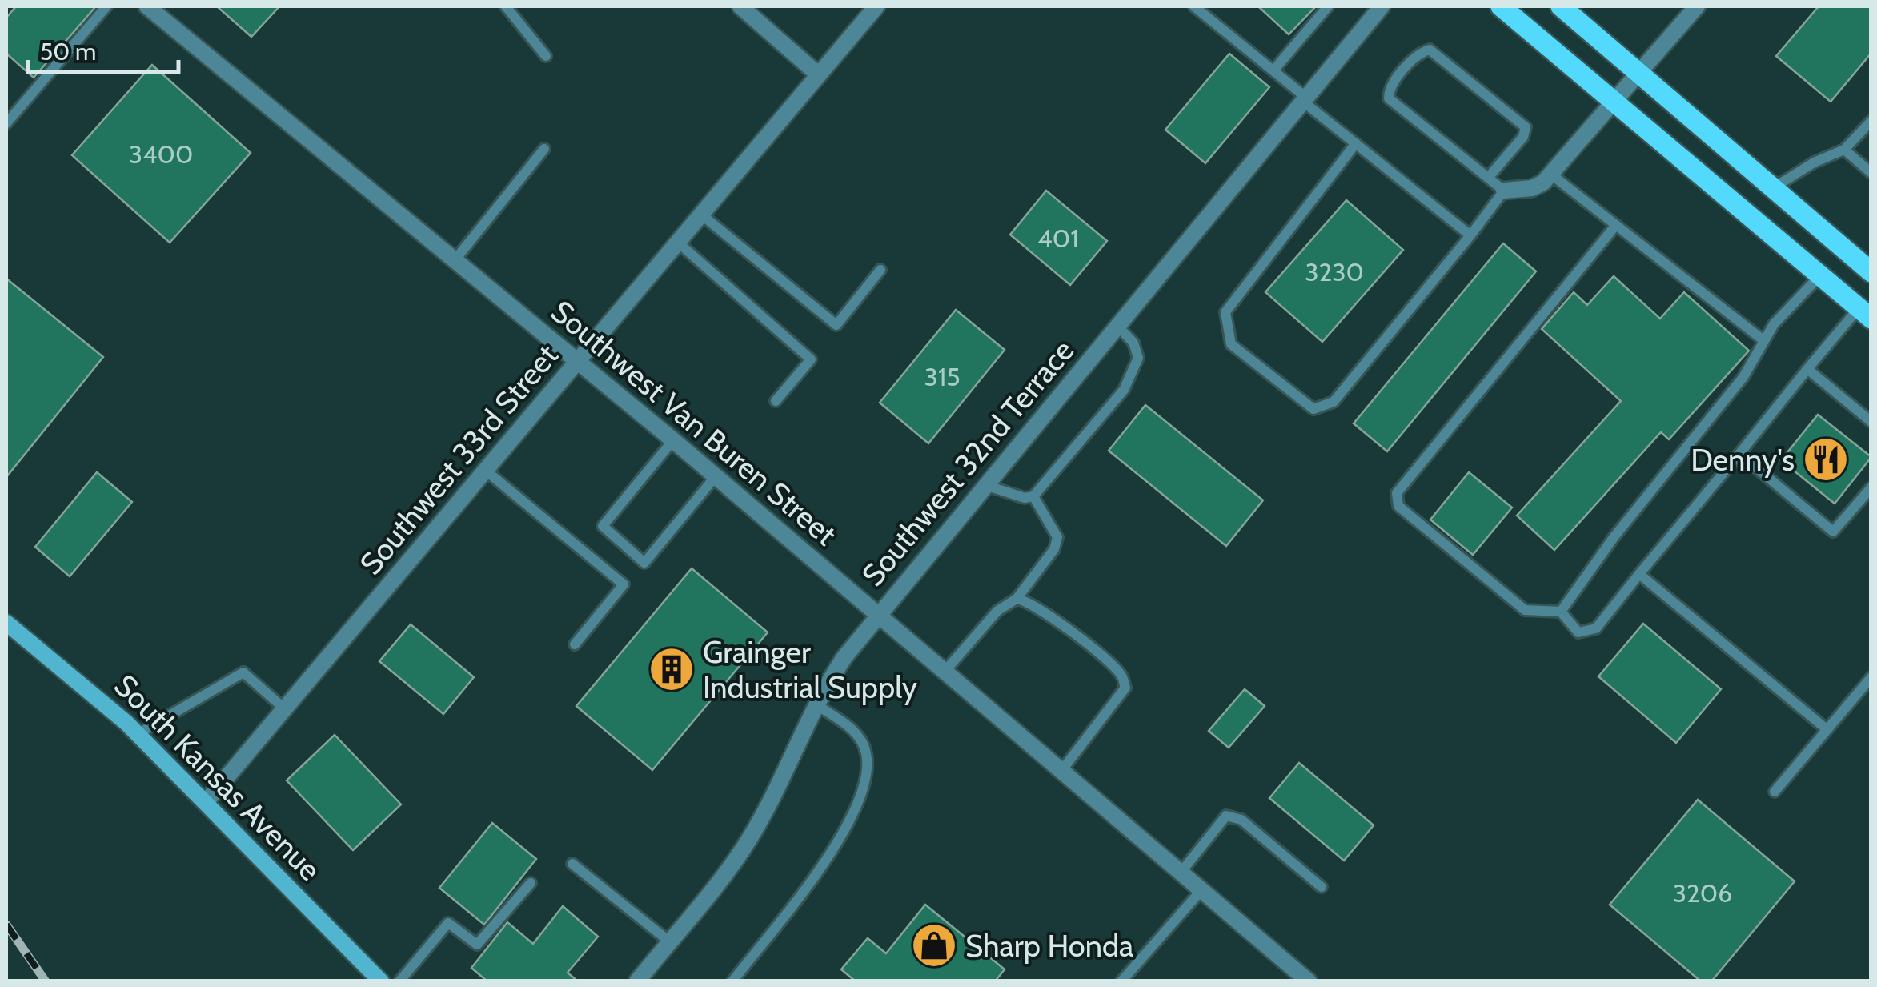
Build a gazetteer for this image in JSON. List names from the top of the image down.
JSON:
{
  "streets": {
    "main road": ["South Kansas Avenue"],
    "street": ["Southwest Van Buren Street", "Southwest 33rd Street", "Southwest 32nd Terrace"]
  },
  "crossings": [
    ["Southwest Van Buren Street", "Southwest 33rd Street"],
    ["Southwest Van Buren Street", "Southwest 32nd Terrace"],
    ["Southwest 33rd Street", "South Kansas Avenue"]
  ],
  "places": {
    "restaurant": ["Denny's"],
    "building": ["Grainger Industrial Supply"],
    "shop": ["Sharp Honda"]
  },
  "house_numbers": [
    "3400",
    "401",
    "3230",
    "315",
    "3206"
  ],
  "scale_bar": "50 m"
}
